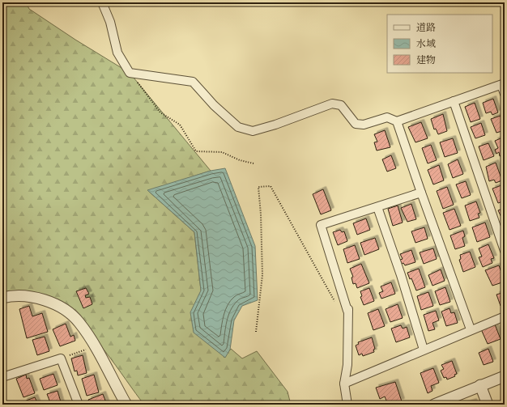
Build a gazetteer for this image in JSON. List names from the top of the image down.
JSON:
{
  "legend": ["道路", "水域", "建物"]
}
